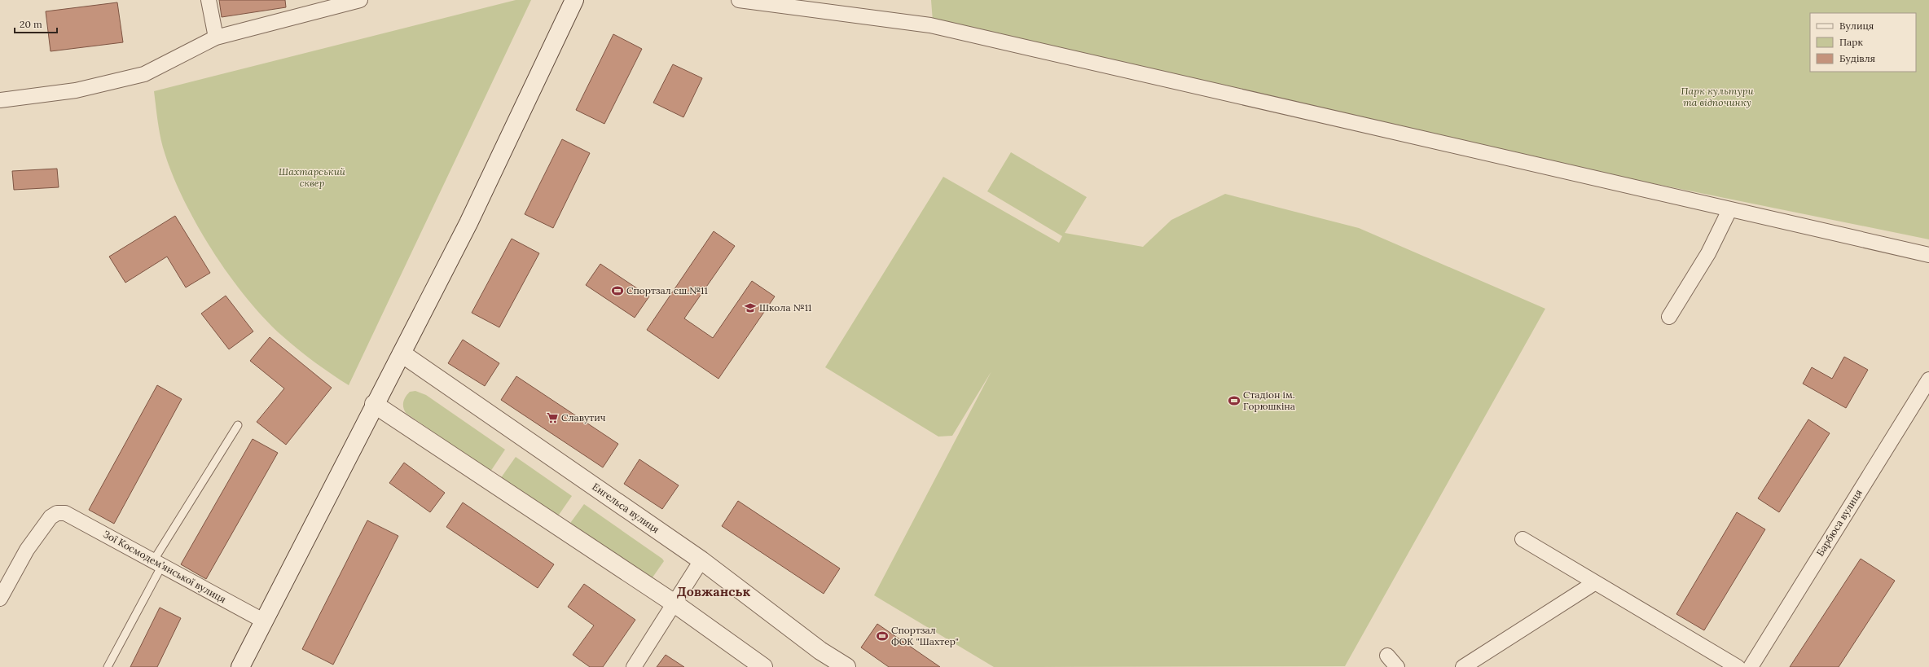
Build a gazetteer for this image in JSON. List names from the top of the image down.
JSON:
{
  "streets": {
    "street": ["Енгельса вулиця", "Барбюса вулиця", "Зої Космодем’янської вулиця"]
  },
  "districts": ["Довжанськ"],
  "parks": ["Парк культури та відпочинку", "Шахтарський сквер"],
  "places": {
    "sports": ["Спортзал сш.№11", "Стадіон ім. Горюшкіна", "Спортзал ФОК \"Шахтер\""],
    "school or university": ["Школа №11"],
    "supermarket": ["Славутич"]
  },
  "legend": ["Вулиця", "Парк", "Будівля"],
  "scale_bar": "20 m"
}
